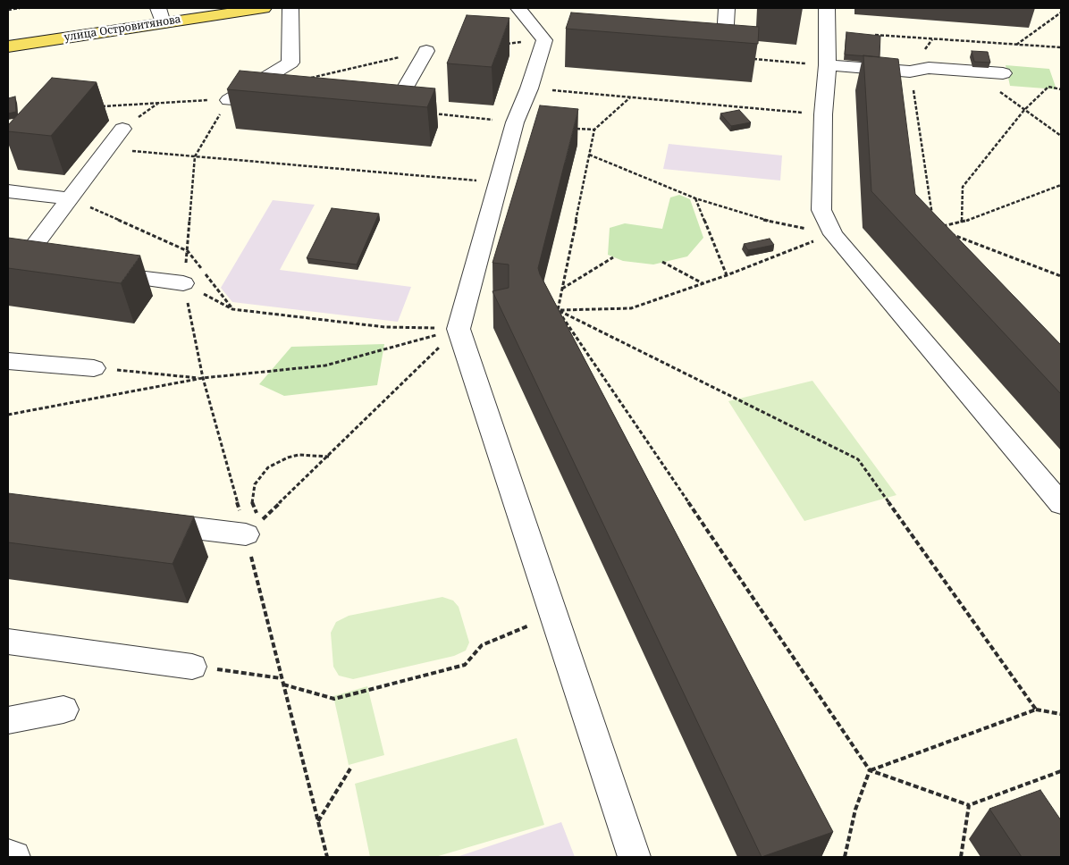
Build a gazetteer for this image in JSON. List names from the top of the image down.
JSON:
{
  "streets": {
    "main road": ["улица Островитянова"]
  }
}
